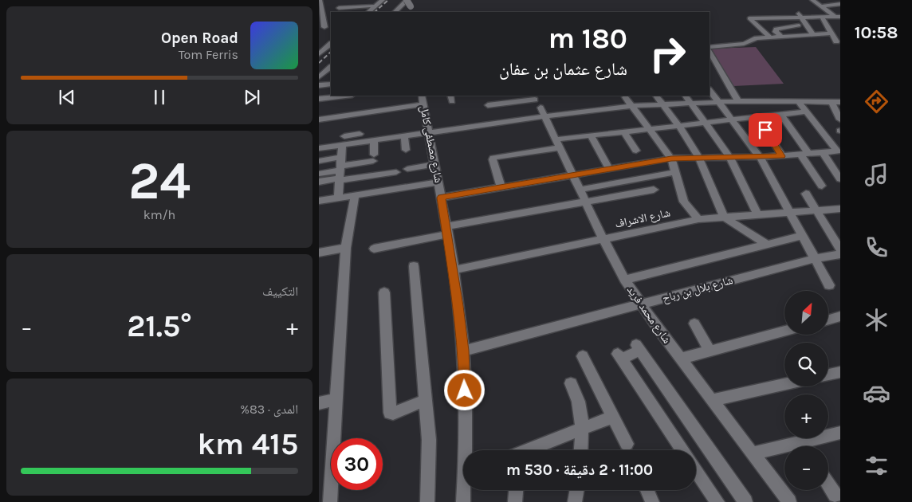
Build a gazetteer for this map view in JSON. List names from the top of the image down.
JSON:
{
  "streets": {
    "street": [
      "شارع مصطفى كامل",
      "شارع الاشراف",
      "شارع بلال بن رباح",
      "شارع محمد فريد"
    ]
  },
  "crossings": [
    ["شارع مصطفى كامل", "شارع الاشراف"],
    ["شارع مصطفى كامل", "شارع بلال بن رباح"],
    ["شارع الاشراف", "شارع محمد فريد"],
    ["شارع بلال بن رباح", "شارع محمد فريد"]
  ],
  "north": "top right",
  "page": {
    "tabs": "10:58",
    "turn": ["180 m", "شارع عثمان بن عفان"],
    "song": ["Open Road", "Tom Ferris"],
    "tile": [
      ["24", "km/h"],
      "التكييف",
      ["المدى · 83%", "415 km"]
    ],
    "map_buttons": ["+", "−"],
    "heat": ["−", "21.5°", "+"],
    "limit": "30",
    "trip": "11:00 · 2 دقيقة · 530 m"
  }
}
